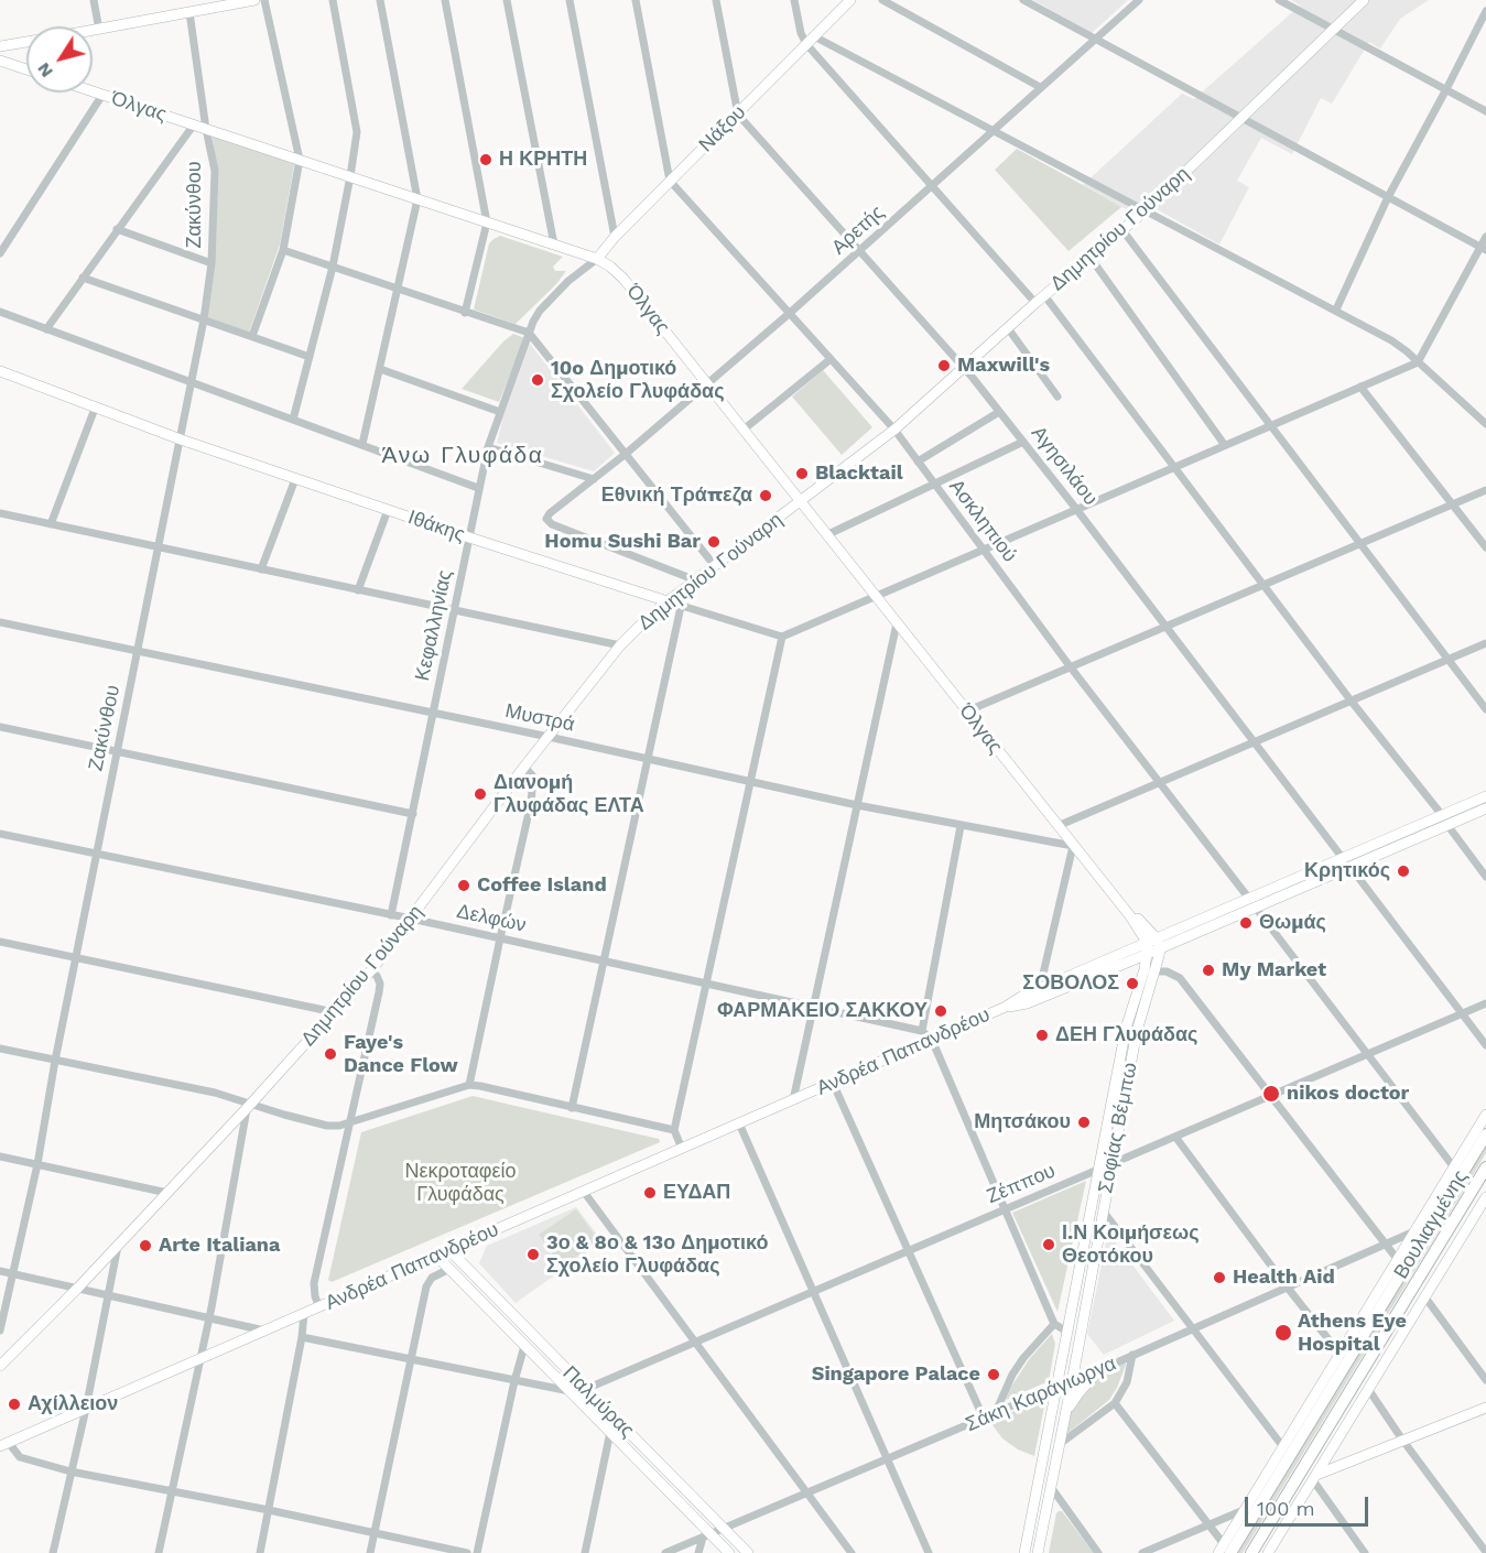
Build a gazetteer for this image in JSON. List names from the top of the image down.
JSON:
{
  "streets": {
    "main road": [
      "Όλγας",
      "Νάξου",
      "Δημητρίου Γούναρη",
      "Ιθάκης",
      "Ανδρέα Παπανδρέου",
      "Σοφίας Βέμπω",
      "Βουλιαγμένης",
      "Παλμύρας"
    ],
    "street": [
      "Ζακύνθου",
      "Αρετής",
      "Αγησιλάου",
      "Ασκληπιού",
      "Κεφαλληνίας",
      "Μυστρά",
      "Δελφών",
      "Ζέππου",
      "Σάκη Καράγιωργα"
    ]
  },
  "crossings": [
    ["Όλγας", "Νάξου"],
    ["Όλγας", "Ζακύνθου"],
    ["Όλγας", "Δημητρίου Γούναρη"],
    ["Όλγας", "Αρετής"],
    ["Όλγας", "Κεφαλληνίας"],
    ["Όλγας", "Μυστρά"],
    ["Όλγας", "Ανδρέα Παπανδρέου"],
    ["Όλγας", "Σοφίας Βέμπω"],
    ["Νάξου", "Αγησιλάου"],
    ["Νάξου", "Ασκληπιού"],
    ["Νάξου", "Κεφαλληνίας"],
    ["Ζακύνθου", "Ιθάκης"],
    ["Ζακύνθου", "Μυστρά"],
    ["Ζακύνθου", "Δελφών"],
    ["Δημητρίου Γούναρη", "Αρετής"],
    ["Δημητρίου Γούναρη", "Αγησιλάου"],
    ["Δημητρίου Γούναρη", "Ασκληπιού"],
    ["Δημητρίου Γούναρη", "Ιθάκης"],
    ["Δημητρίου Γούναρη", "Μυστρά"],
    ["Δημητρίου Γούναρη", "Δελφών"],
    ["Αρετής", "Αγησιλάου"],
    ["Αρετής", "Ασκληπιού"],
    ["Αγησιλάου", "Ανδρέα Παπανδρέου"],
    ["Ασκληπιού", "Ανδρέα Παπανδρέου"],
    ["Ασκληπιού", "Ζέππου"],
    ["Ιθάκης", "Κεφαλληνίας"],
    ["Κεφαλληνίας", "Μυστρά"],
    ["Κεφαλληνίας", "Δελφών"],
    ["Δελφών", "Ανδρέα Παπανδρέου"],
    ["Ανδρέα Παπανδρέου", "Σοφίας Βέμπω"],
    ["Ανδρέα Παπανδρέου", "Παλμύρας"],
    ["Σοφίας Βέμπω", "Ζέππου"],
    ["Σοφίας Βέμπω", "Σάκη Καράγιωργα"],
    ["Ζέππου", "Παλμύρας"],
    ["Σάκη Καράγιωργα", "Παλμύρας"]
  ],
  "districts": ["Άνω Γλυφάδα"],
  "parks": ["Νεκροταφείο Γλυφάδας"],
  "places": [
    "Η ΚΡΗΤΗ",
    "Maxwill's",
    "10o Δημοτικό Σχολείο Γλυφάδας",
    "Blacktail",
    "Εθνική Τράπεζα",
    "Homu Sushi Bar",
    "Διανομή Γλυφάδας ΕΛΤΑ",
    "Κρητικός",
    "Coffee Island",
    "Θωμάς",
    "My Market",
    "ΣΟΒΟΛΟΣ",
    "ΦΑΡΜΑΚΕΙΟ ΣΑΚΚΟΥ",
    "ΔΕΗ Γλυφάδας",
    "Faye's Dance Flow",
    "nikos doctor",
    "Μητσάκου",
    "ΕΥΔΑΠ",
    "Ι.Ν Κοιμήσεως Θεοτόκου",
    "Arte Italiana",
    "3ο & 8ο & 13ο Δημοτικό Σχολείο Γλυφάδας",
    "Health Aid",
    "Athens Eye Hospital",
    "Singapore Palace",
    "Αχίλλειον"
  ],
  "scale_bar": "100 m",
  "north": "bottom left"
}
